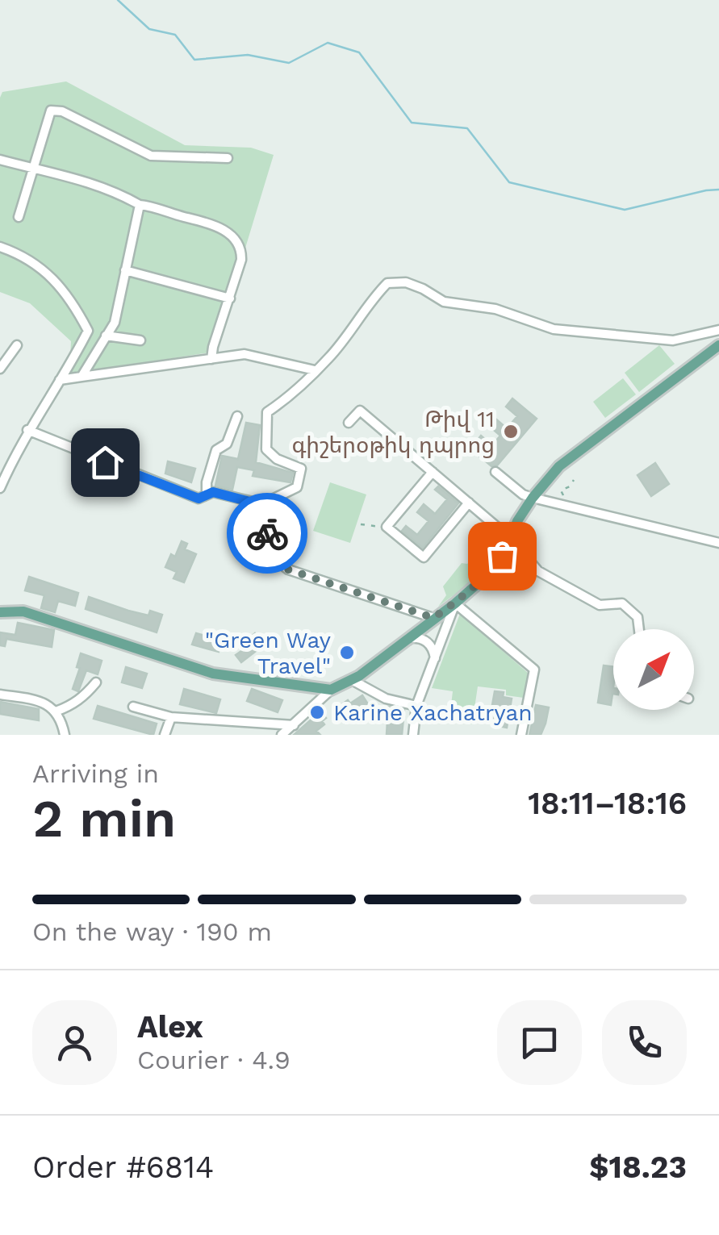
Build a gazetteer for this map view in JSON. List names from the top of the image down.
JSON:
{
  "places": ["Թիվ 11 գիշերօթիկ դպրոց", "\"Green Way Travel\"", "Karine Xachatryan"],
  "north": "top right",
  "page": {
    "heading": ["2 min", "Arriving in", "18:11–18:16"],
    "panel": [
      "Alex",
      "Courier · 4.9",
      "Order #6814",
      "$18.23"
    ],
    "bar": "On the way · 190 m"
  }
}
